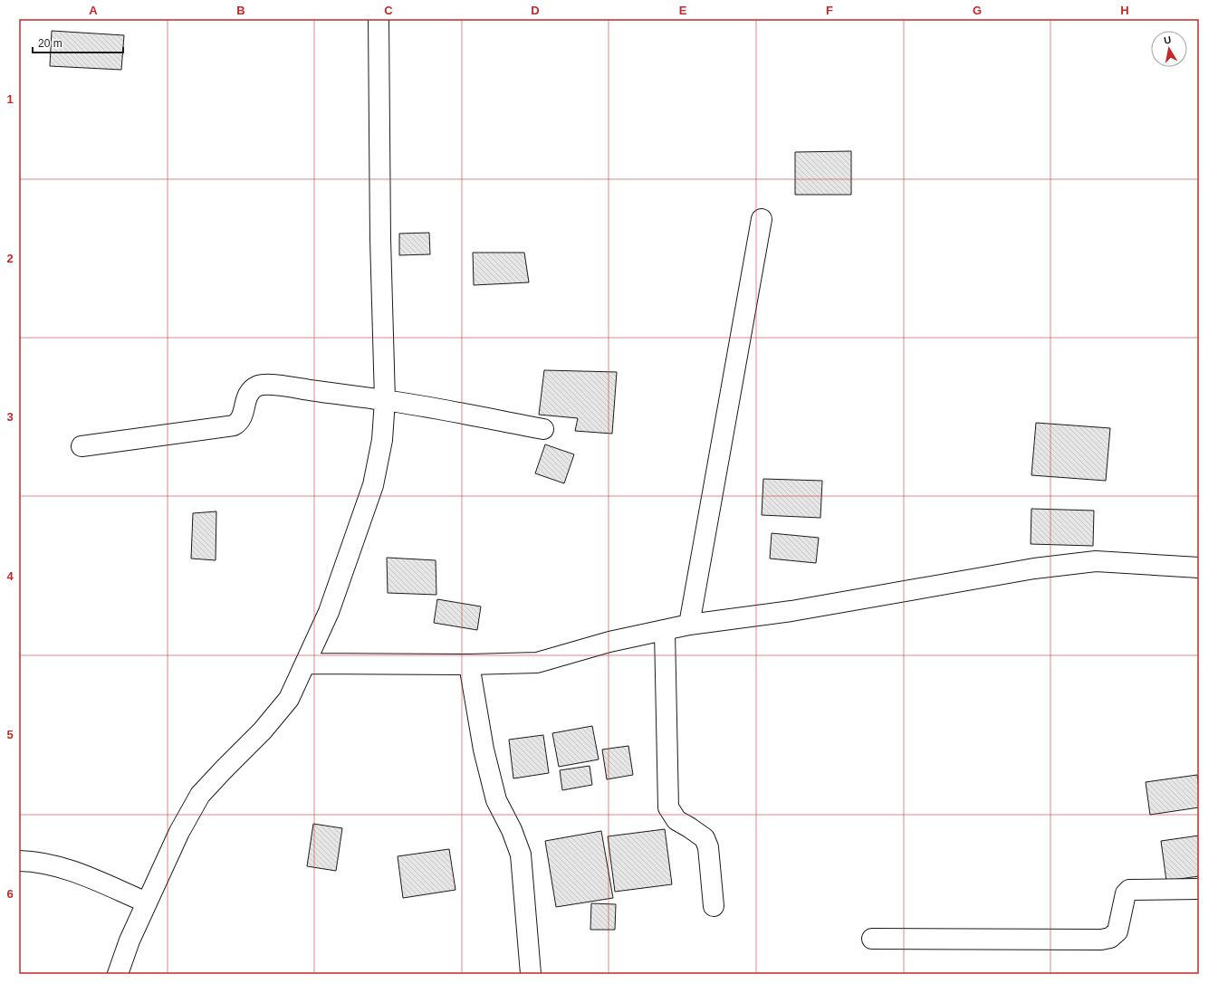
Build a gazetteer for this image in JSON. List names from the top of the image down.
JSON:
{
  "scale_bar": "20 m",
  "north": "top",
  "grid": {
    "columns": [
      "A",
      "B",
      "C",
      "D",
      "E",
      "F",
      "G",
      "H"
    ],
    "rows": [
      "1",
      "2",
      "3",
      "4",
      "5",
      "6"
    ]
  }
}
